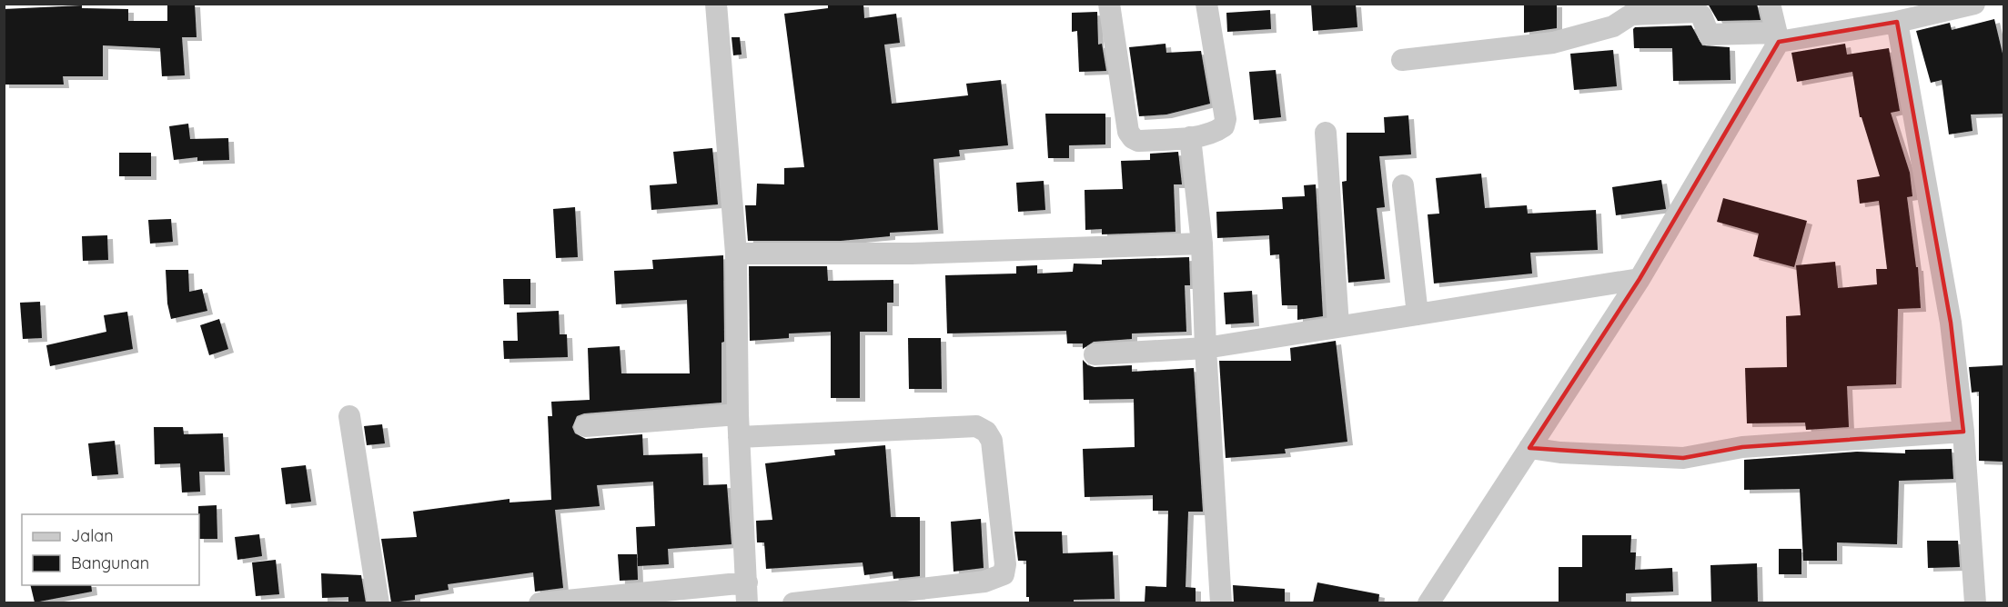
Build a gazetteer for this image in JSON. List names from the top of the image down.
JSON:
{
  "legend": ["Jalan", "Bangunan"]
}
